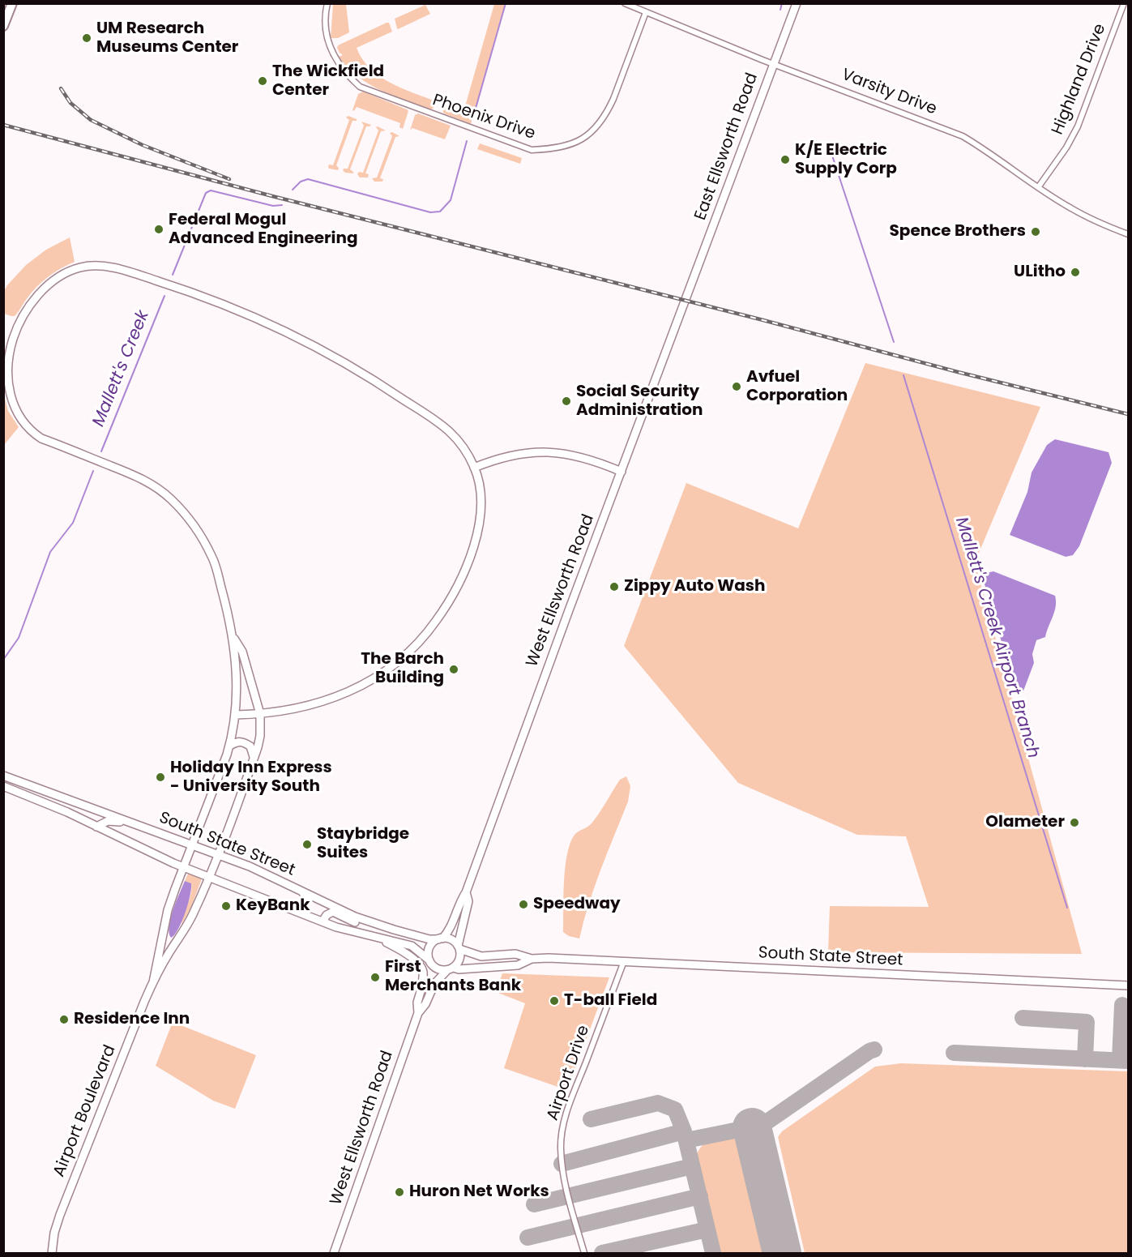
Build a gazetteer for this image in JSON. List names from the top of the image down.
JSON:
{
  "streets": {
    "main road": [
      "East Ellsworth Road",
      "West Ellsworth Road",
      "South State Street",
      "Airport Boulevard"
    ],
    "street": [
      "Highland Drive",
      "Varsity Drive",
      "Phoenix Drive",
      "Airport Drive"
    ]
  },
  "crossings": [
    ["Highland Drive", "Varsity Drive"],
    ["Varsity Drive", "Phoenix Drive"],
    ["Varsity Drive", "East Ellsworth Road"],
    ["East Ellsworth Road", "West Ellsworth Road"],
    ["West Ellsworth Road", "South State Street"],
    ["South State Street", "Airport Drive"],
    ["South State Street", "Airport Boulevard"]
  ],
  "water": ["Mallett's Creek", "Mallett's Creek Airport Branch"],
  "places": [
    "UM Research Museums Center",
    "The Wickfield Center",
    "K/E Electric Supply Corp",
    "Federal Mogul Advanced Engineering",
    "Spence Brothers",
    "ULitho",
    "Avfuel Corporation",
    "Social Security Administration",
    "Zippy Auto Wash",
    "The Barch Building",
    "Holiday Inn Express - University South",
    "Olameter",
    "Staybridge Suites",
    "Speedway",
    "KeyBank",
    "First Merchants Bank",
    "T-ball Field",
    "Residence Inn",
    "Huron Net Works"
  ]
}
